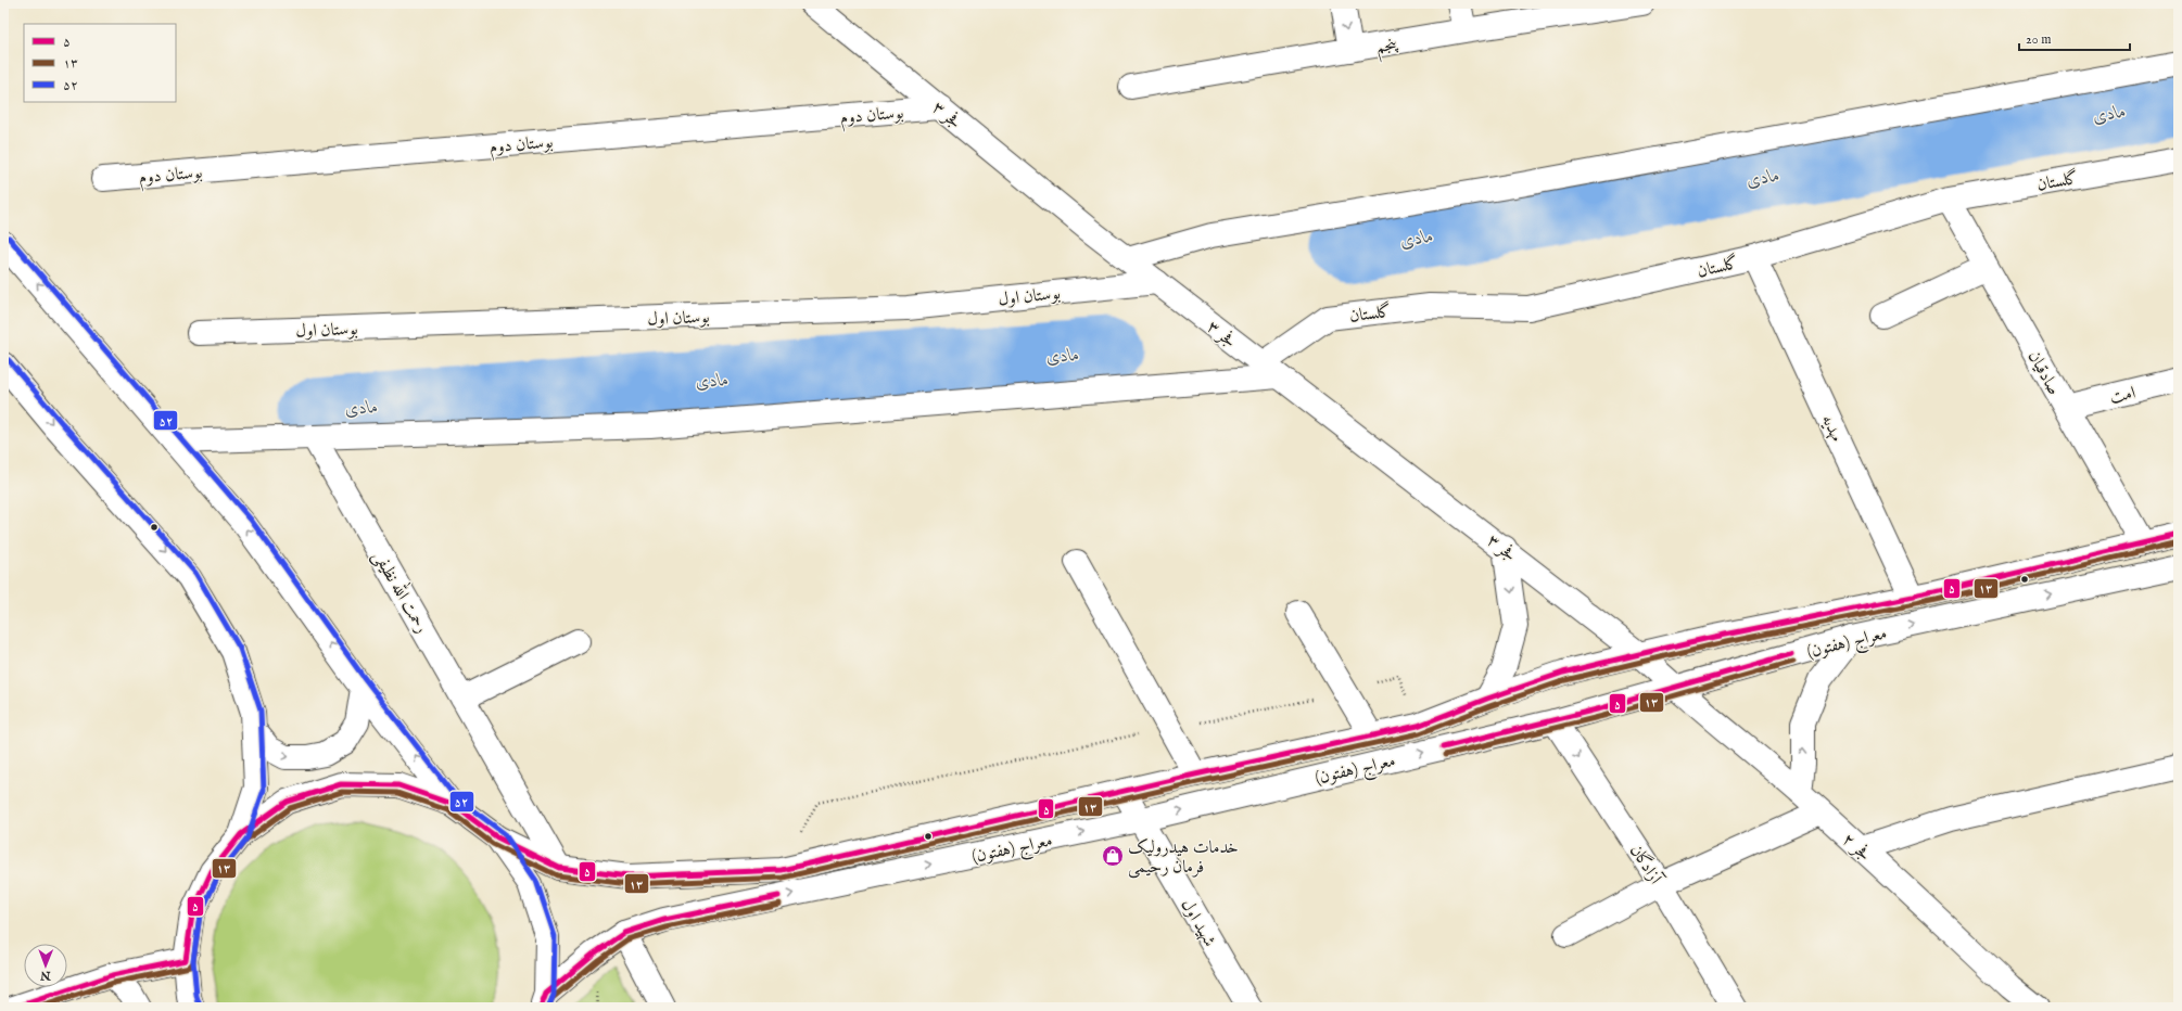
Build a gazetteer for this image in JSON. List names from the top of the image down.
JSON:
{
  "streets": {
    "street": [
      "پنجم",
      "بوستان دوم",
      "فجر ۳",
      "گلستان",
      "بوستان اول",
      "صادقیان",
      "امت",
      "مهدیه",
      "رحمت الله نظیفی",
      "معراج (هفتون)",
      "فجر ۲",
      "آزادگان",
      "شهید اول"
    ]
  },
  "crossings": [
    ["بوستان دوم", "فجر ۳"],
    ["فجر ۳", "گلستان"],
    ["فجر ۳", "بوستان اول"],
    ["فجر ۳", "معراج (هفتون)"],
    ["فجر ۳", "فجر ۲"],
    ["گلستان", "صادقیان"],
    ["گلستان", "مهدیه"],
    ["صادقیان", "امت"],
    ["صادقیان", "معراج (هفتون)"],
    ["مهدیه", "معراج (هفتون)"],
    ["رحمت الله نظیفی", "معراج (هفتون)"],
    ["معراج (هفتون)", "فجر ۲"],
    ["معراج (هفتون)", "آزادگان"],
    ["معراج (هفتون)", "شهید اول"]
  ],
  "one_way": ["آزادگان"],
  "water": ["مادی"],
  "places": {
    "shop": ["خدمات هیدرولیک فرمان رحیمی"]
  },
  "lines": ["transit line ۵۲", "transit line ۵", "transit line ۱۳"],
  "legend": ["۵", "۱۳", "۵۲"],
  "scale_bar": "20 m",
  "north": "bottom"
}
